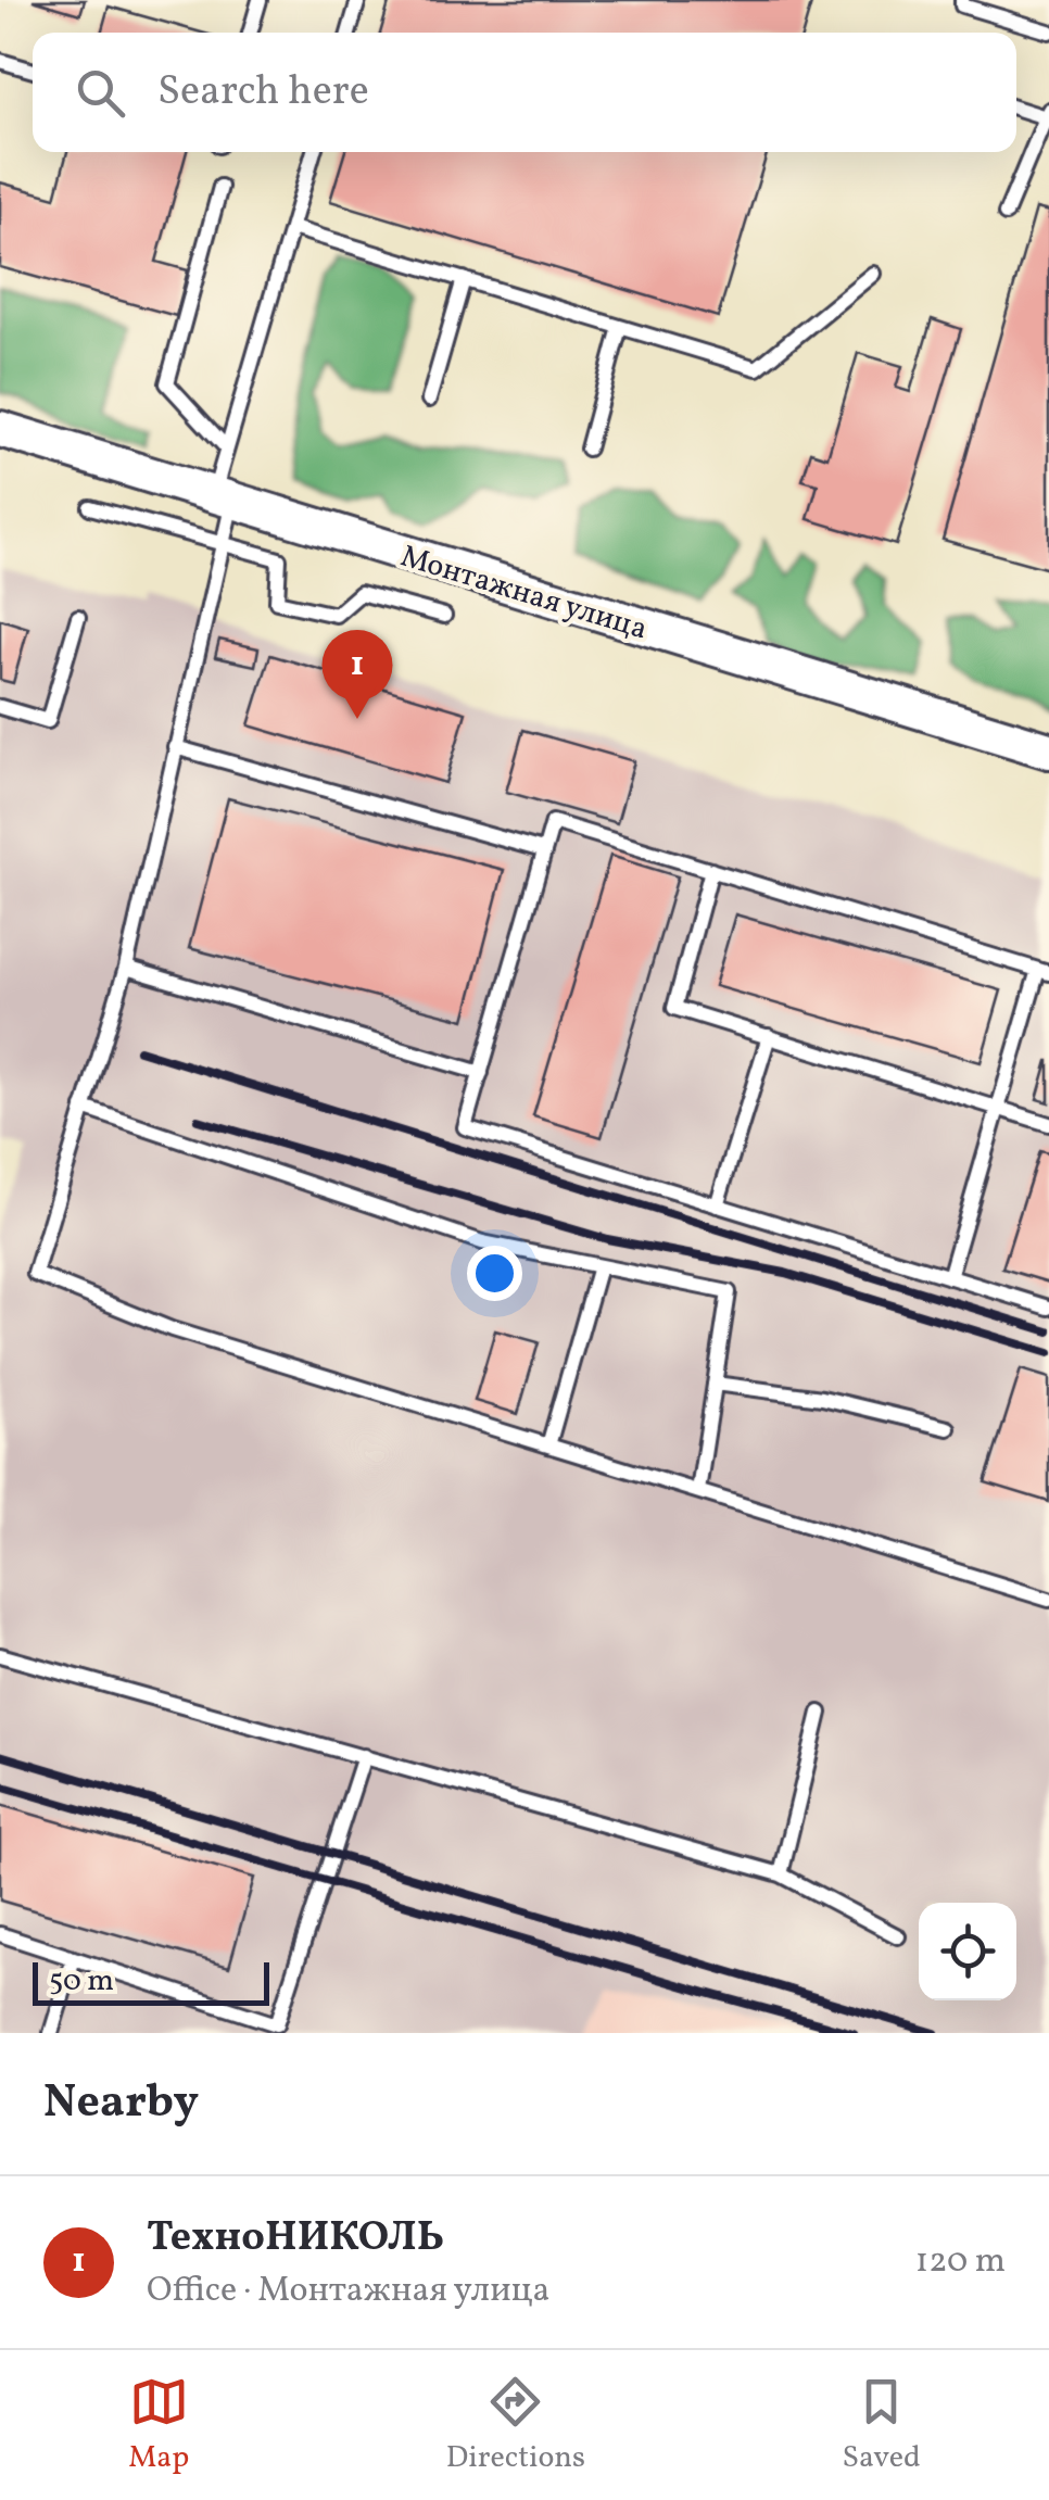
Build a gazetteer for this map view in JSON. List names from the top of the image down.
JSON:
{
  "streets": {
    "street": ["Монтажная улица"]
  },
  "scale_bar": "50 m",
  "page": {
    "search": "Search here",
    "pins": "1",
    "scale": "50 m",
    "heading": "Nearby",
    "list": [
      {
        "mark": "1",
        "name": "ТехноНИКОЛЬ",
        "note": "Office · Монтажная улица",
        "value": "120 m"
      }
    ],
    "nav": ["Map", "Directions", "Saved"]
  }
}
